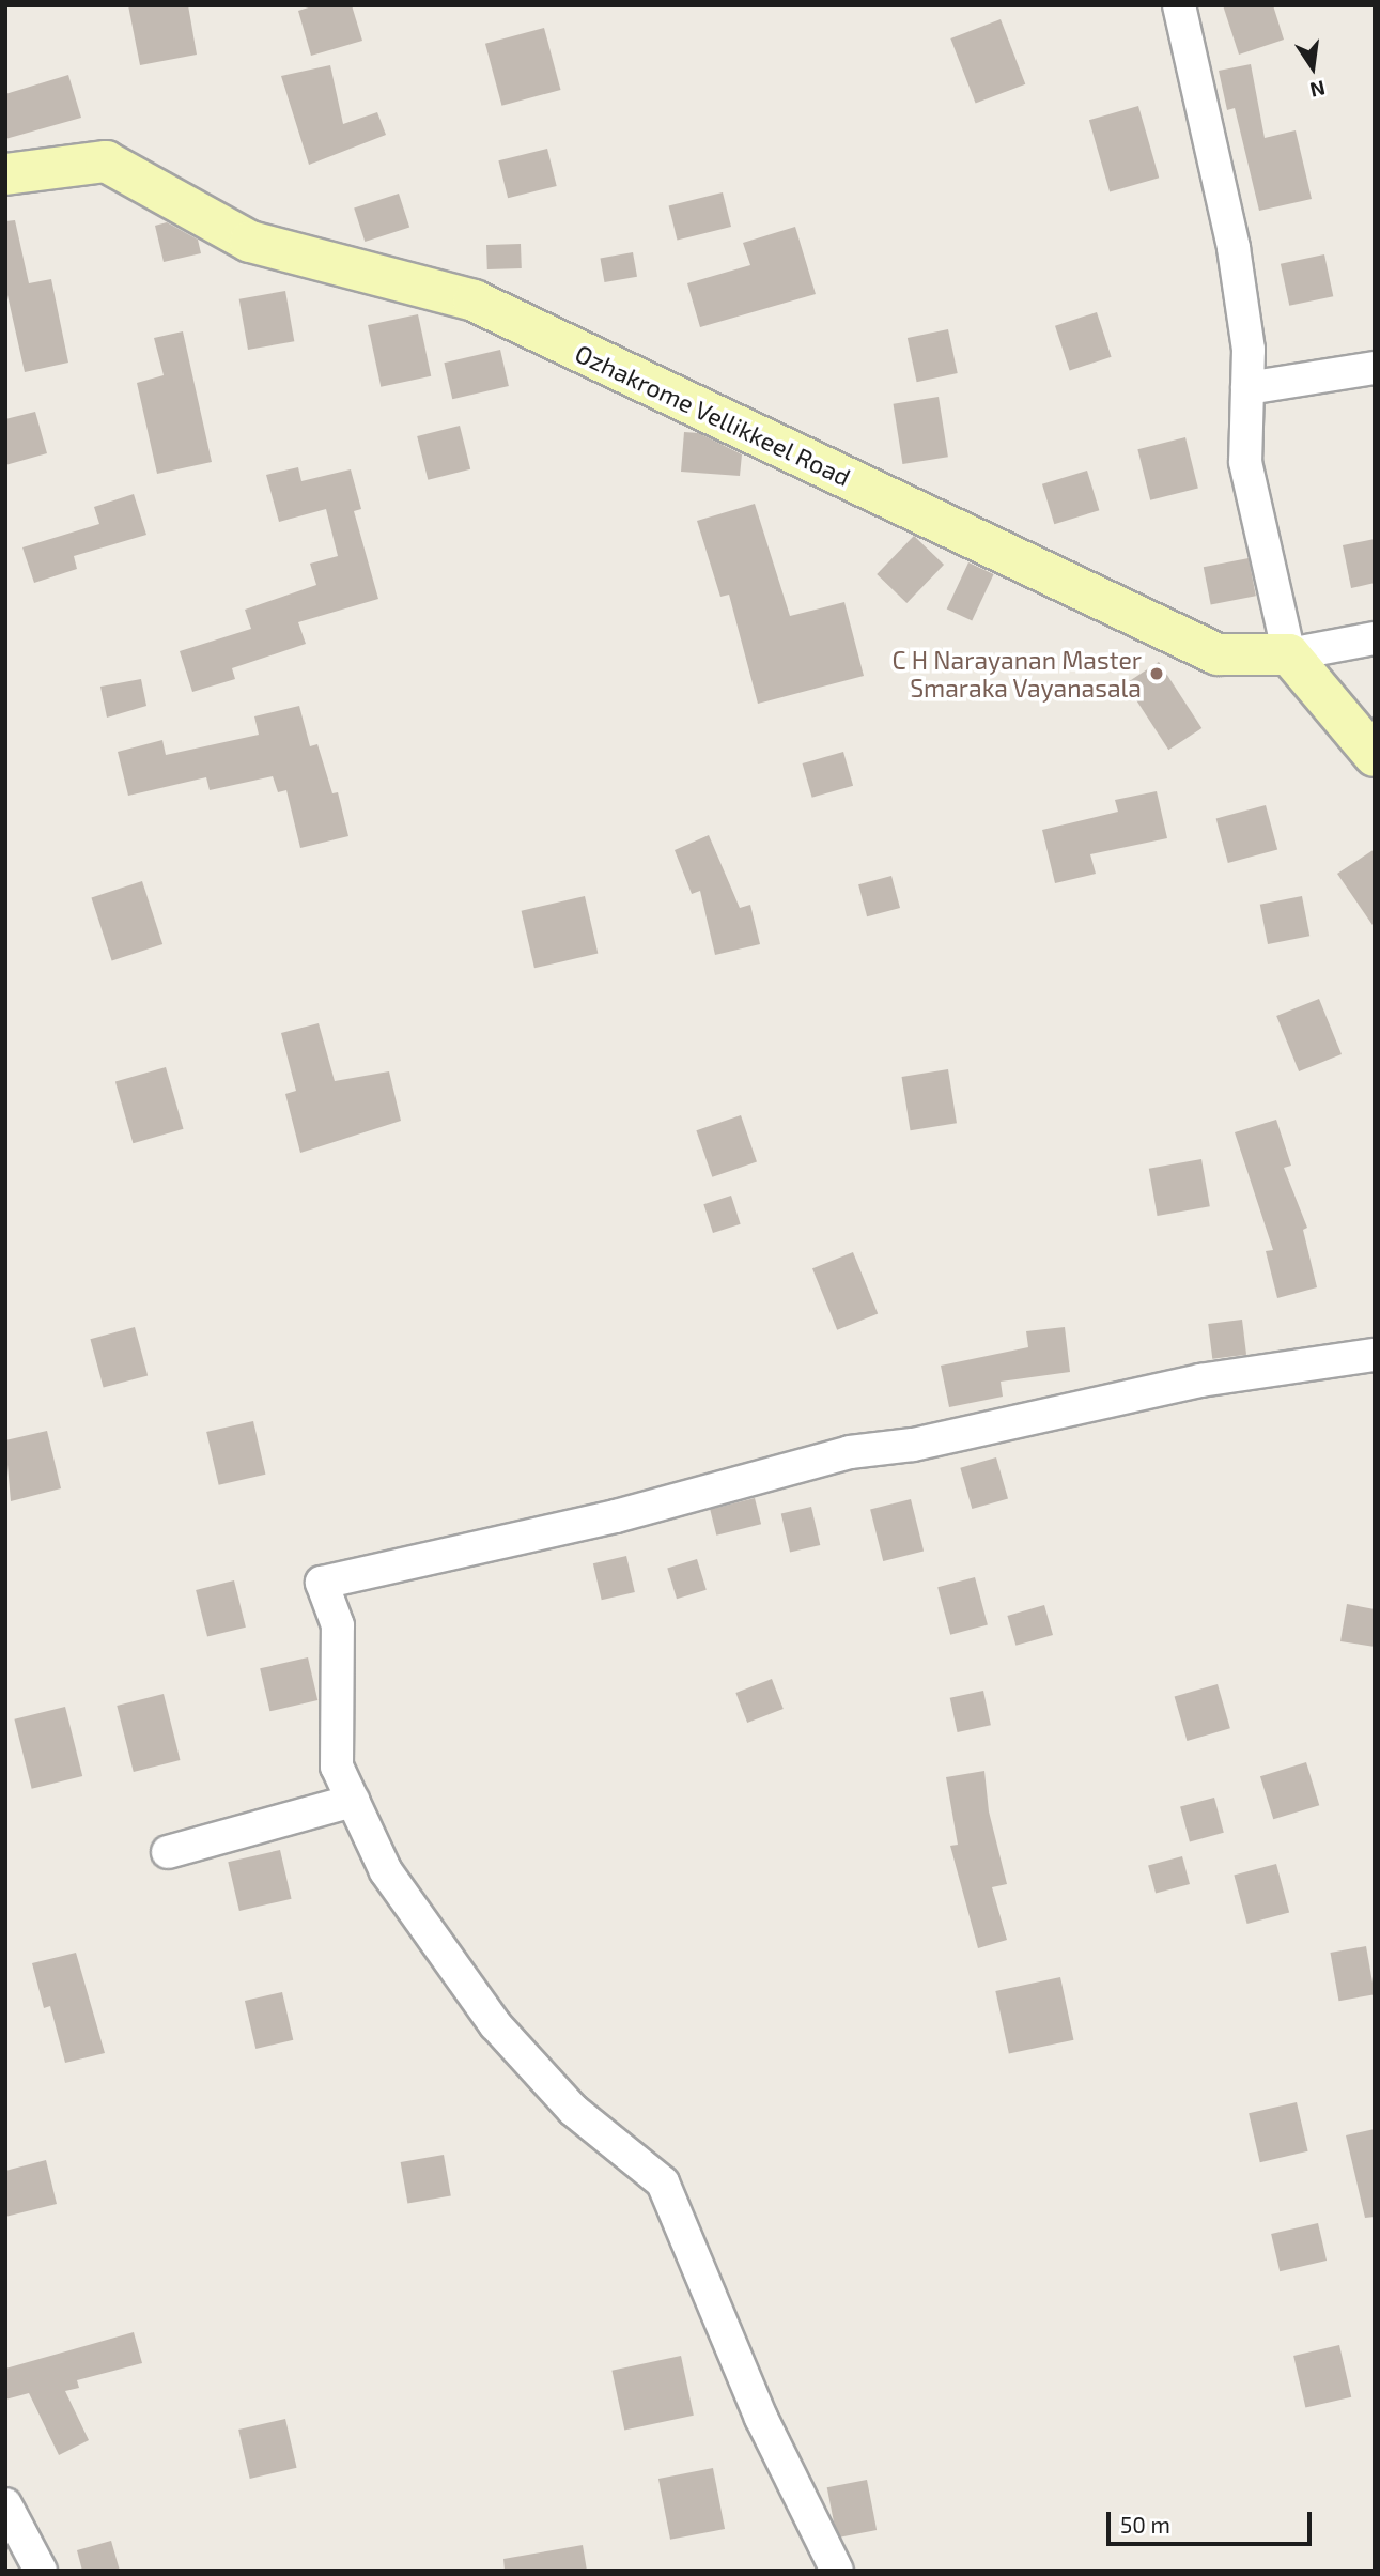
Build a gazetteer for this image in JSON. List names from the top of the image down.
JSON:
{
  "streets": {
    "main road": ["Ozhakrome Vellikkeel Road"]
  },
  "places": ["C H Narayanan Master Smaraka Vayanasala"],
  "scale_bar": "50 m",
  "north": "bottom"
}
